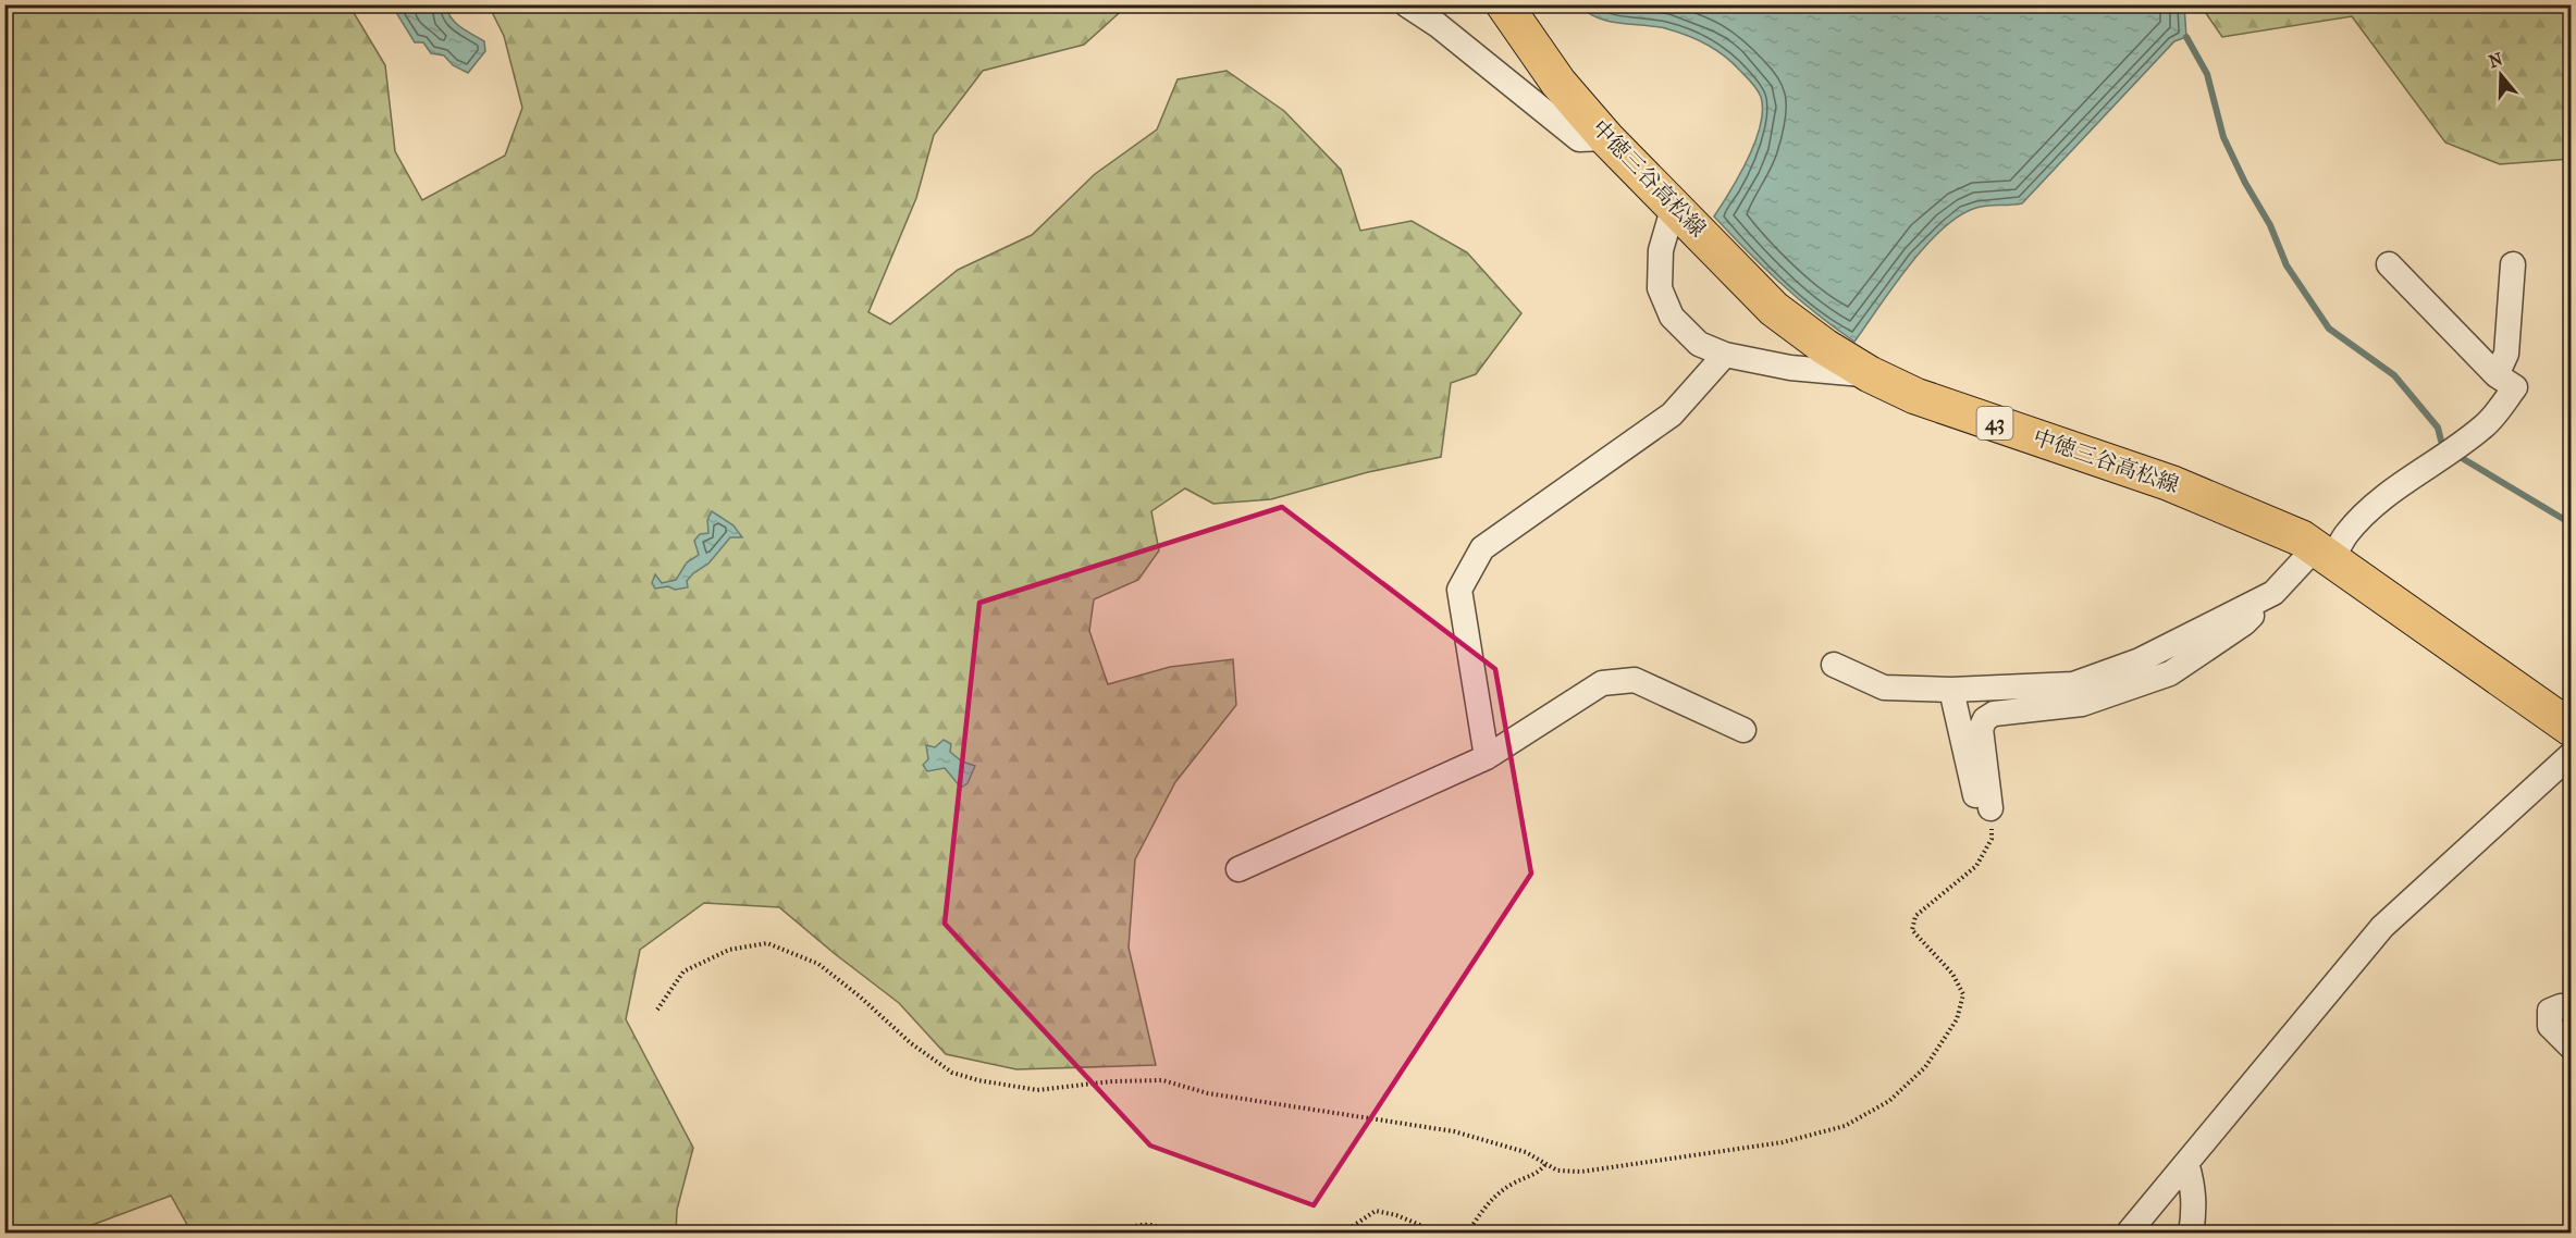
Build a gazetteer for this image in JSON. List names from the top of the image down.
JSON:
{
  "streets": {
    "main road": ["中徳三谷高松線", "43"]
  },
  "north": "top"
}
